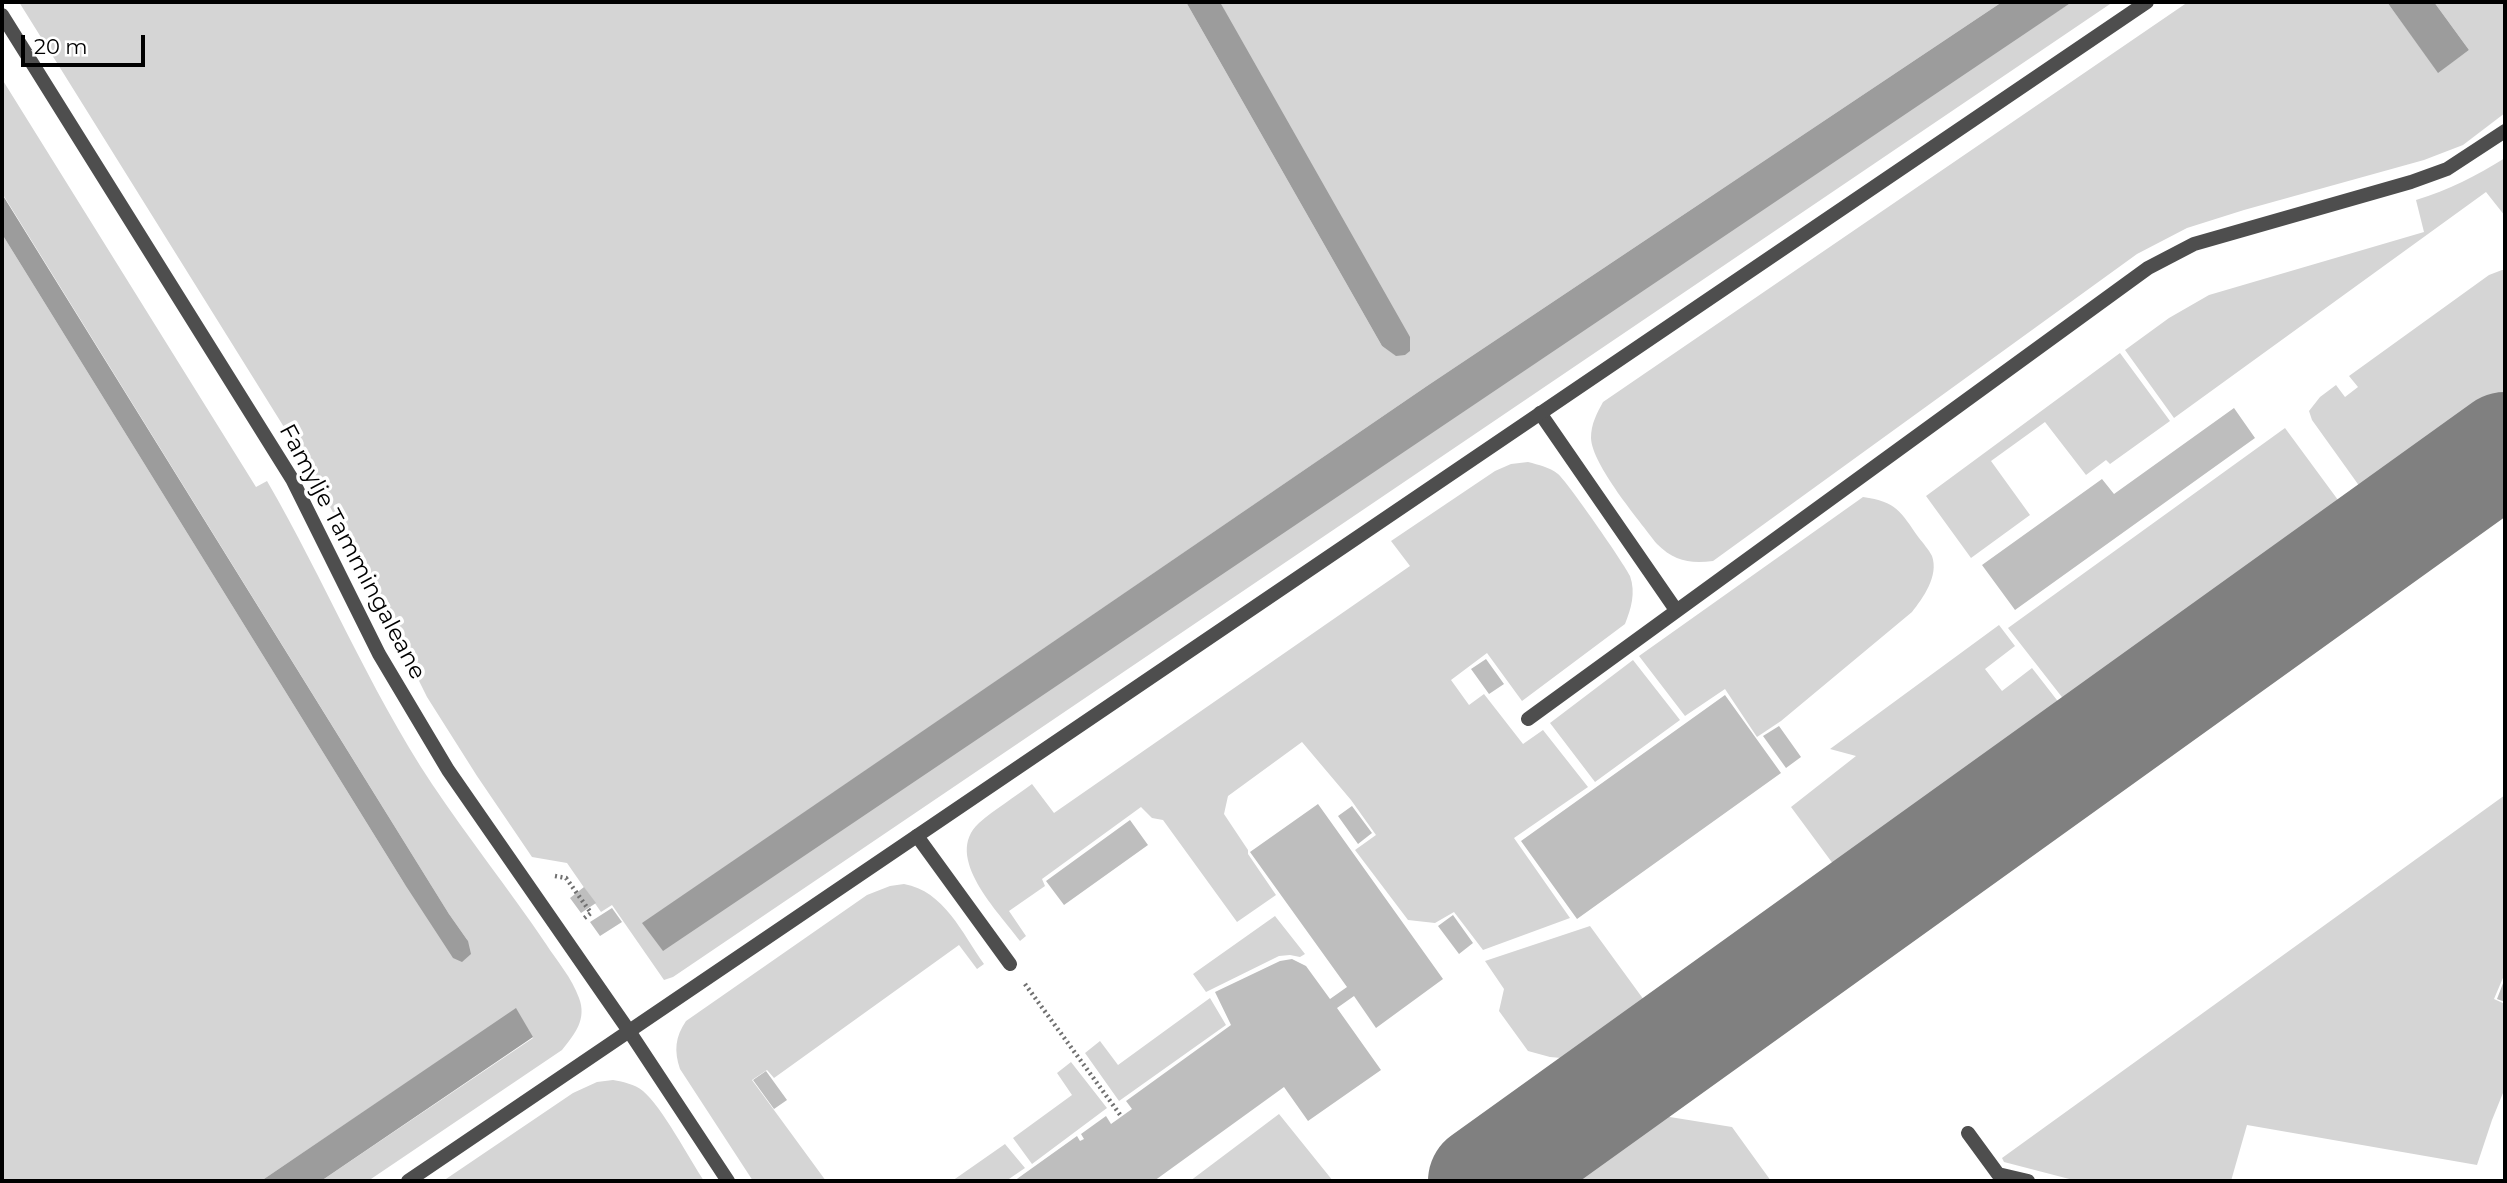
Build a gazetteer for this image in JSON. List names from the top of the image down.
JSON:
{
  "streets": {
    "street": ["Famylje Tammingaleane"]
  },
  "scale_bar": "20 m"
}
